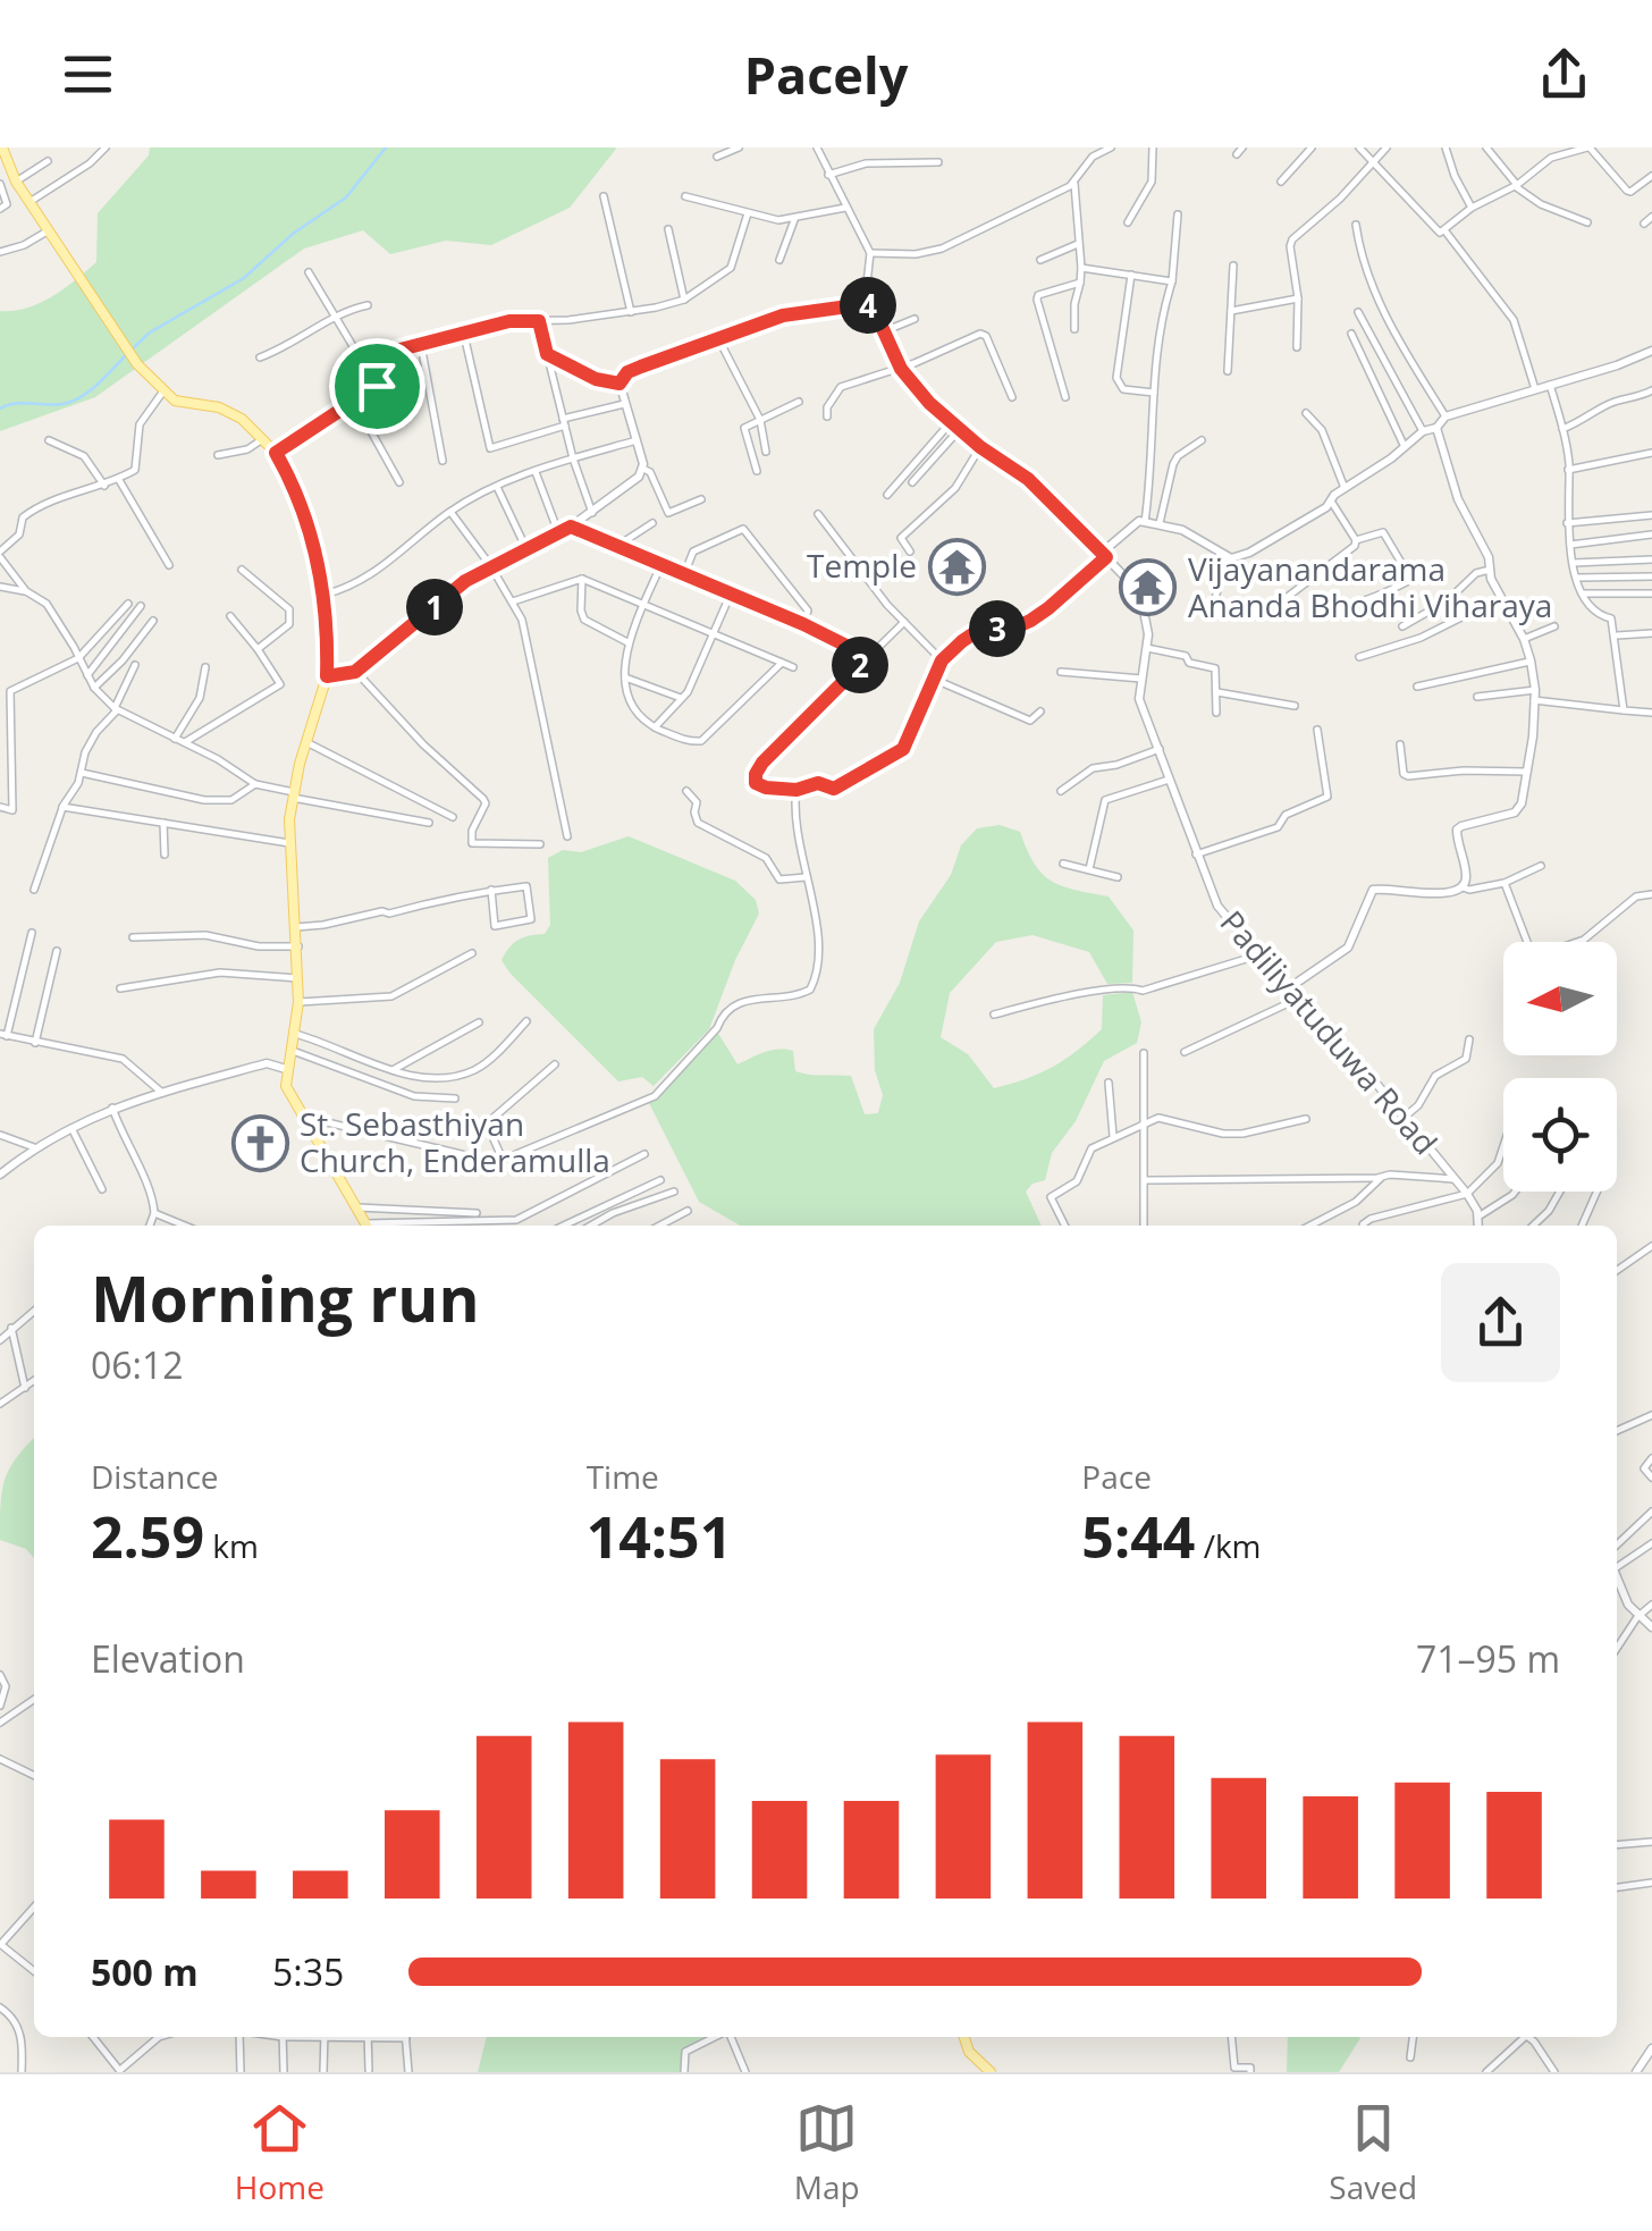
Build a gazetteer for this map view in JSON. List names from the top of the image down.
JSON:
{
  "streets": {
    "street": ["Padiliyatuduwa Road"]
  },
  "places": {
    "temple": ["Temple", "Vijayanandarama Ananda Bhodhi Viharaya"],
    "church": ["St. Sebasthiyan Church, Enderamulla"]
  },
  "north": "left",
  "page": {
    "header": "Pacely",
    "pins": [
      "4",
      "1",
      "3",
      "2"
    ],
    "heading": ["Morning run", "06:12"],
    "stats": [
      ["Distance", "2.59 km"],
      ["Time", "14:51"],
      ["Pace", "5:44 /km"]
    ],
    "chart": ["Elevation", "71–95 m"],
    "list": [
      {
        "name": "500 m",
        "note": "5:35"
      }
    ],
    "tabs": ["Home", "Map", "Saved"]
  }
}
